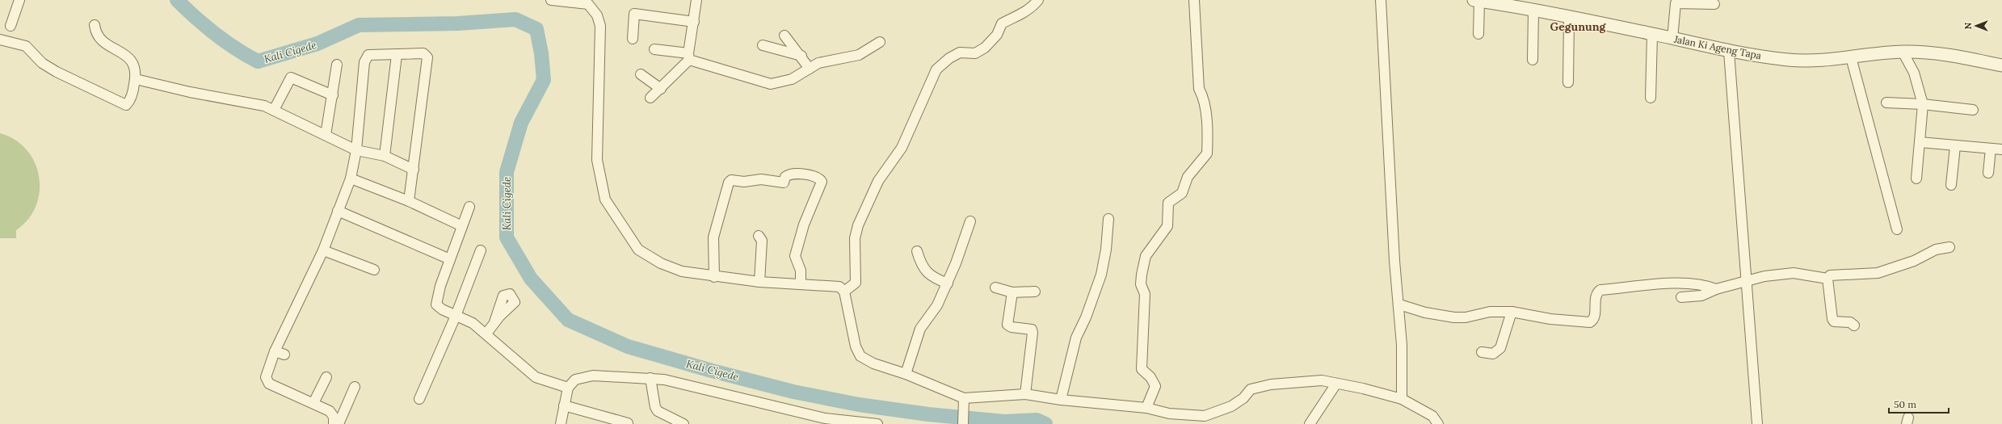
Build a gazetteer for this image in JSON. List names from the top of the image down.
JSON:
{
  "streets": {
    "street": ["Jalan Ki Ageng Tapa"]
  },
  "districts": ["Gegunung"],
  "water": ["Kali Cigede"],
  "scale_bar": "50 m",
  "north": "left"
}
